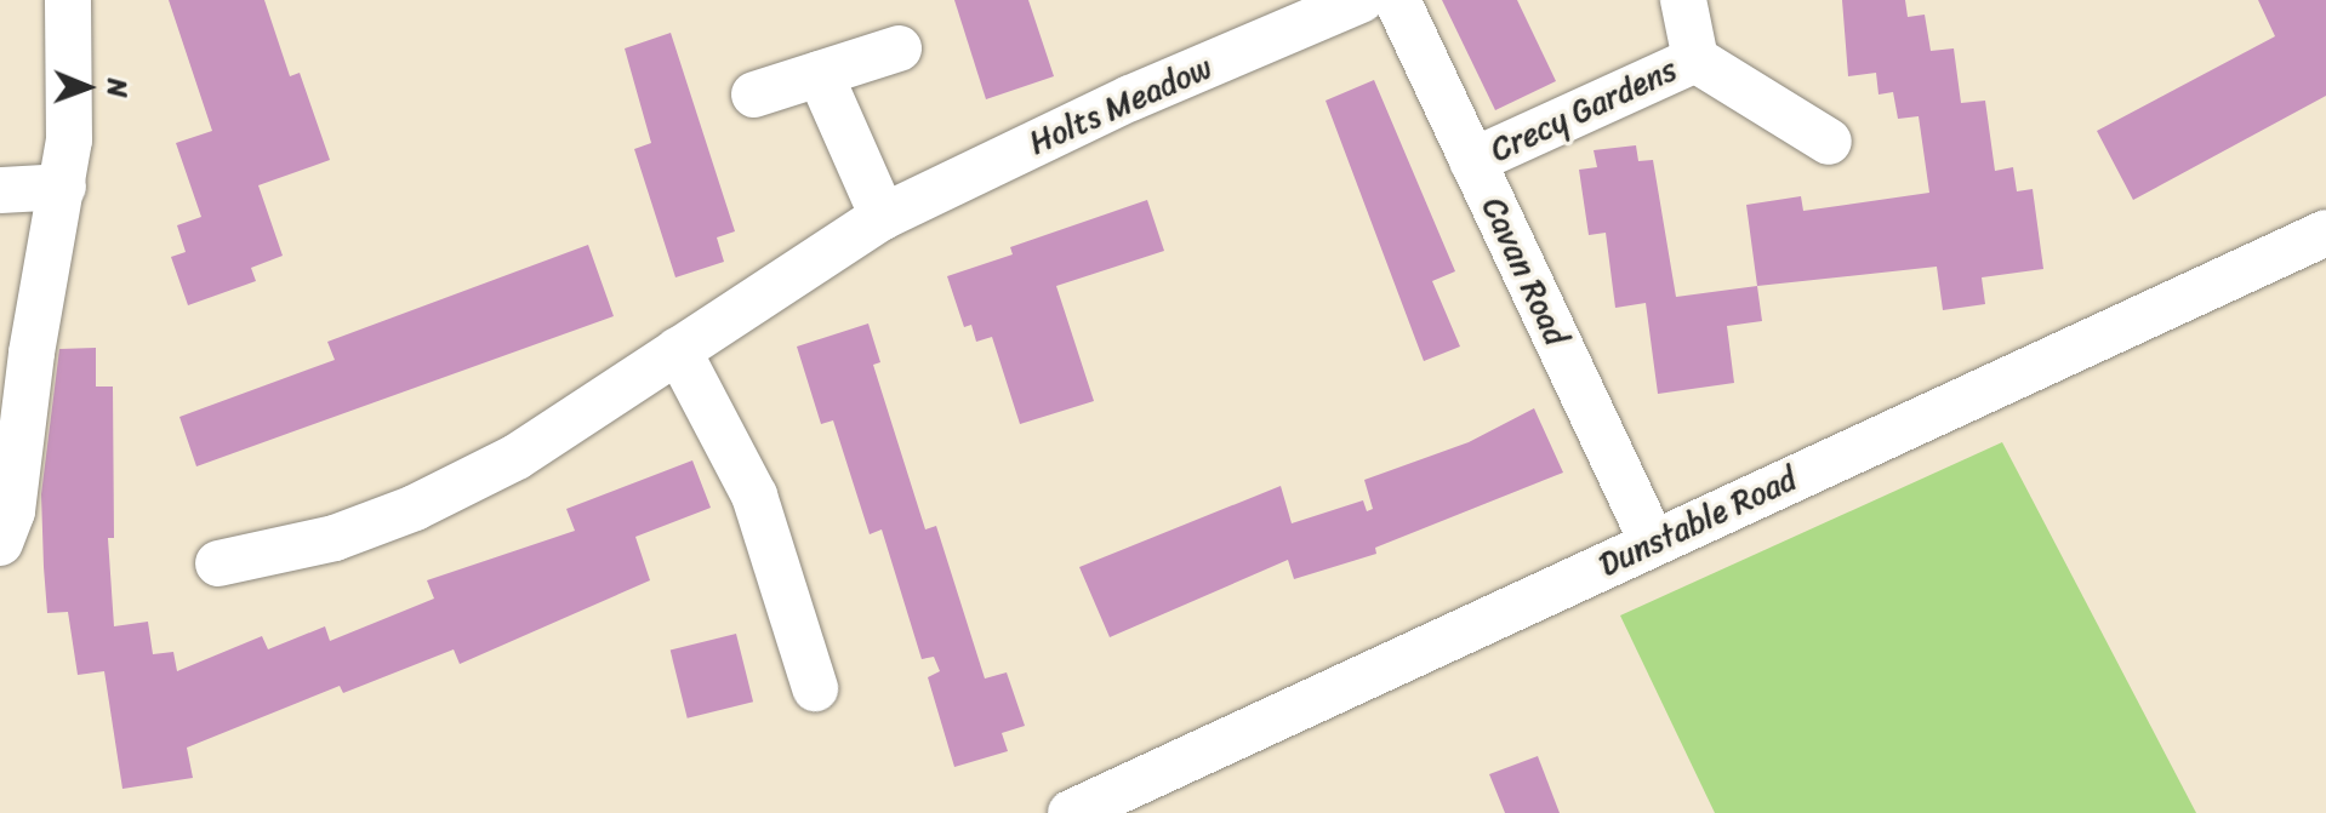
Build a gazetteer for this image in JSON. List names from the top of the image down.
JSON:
{
  "streets": {
    "street": [
      "Holts Meadow",
      "Crecy Gardens",
      "Cavan Road",
      "Dunstable Road"
    ]
  },
  "crossings": [
    ["Crecy Gardens", "Cavan Road"],
    ["Cavan Road", "Dunstable Road"]
  ],
  "north": "right"
}
